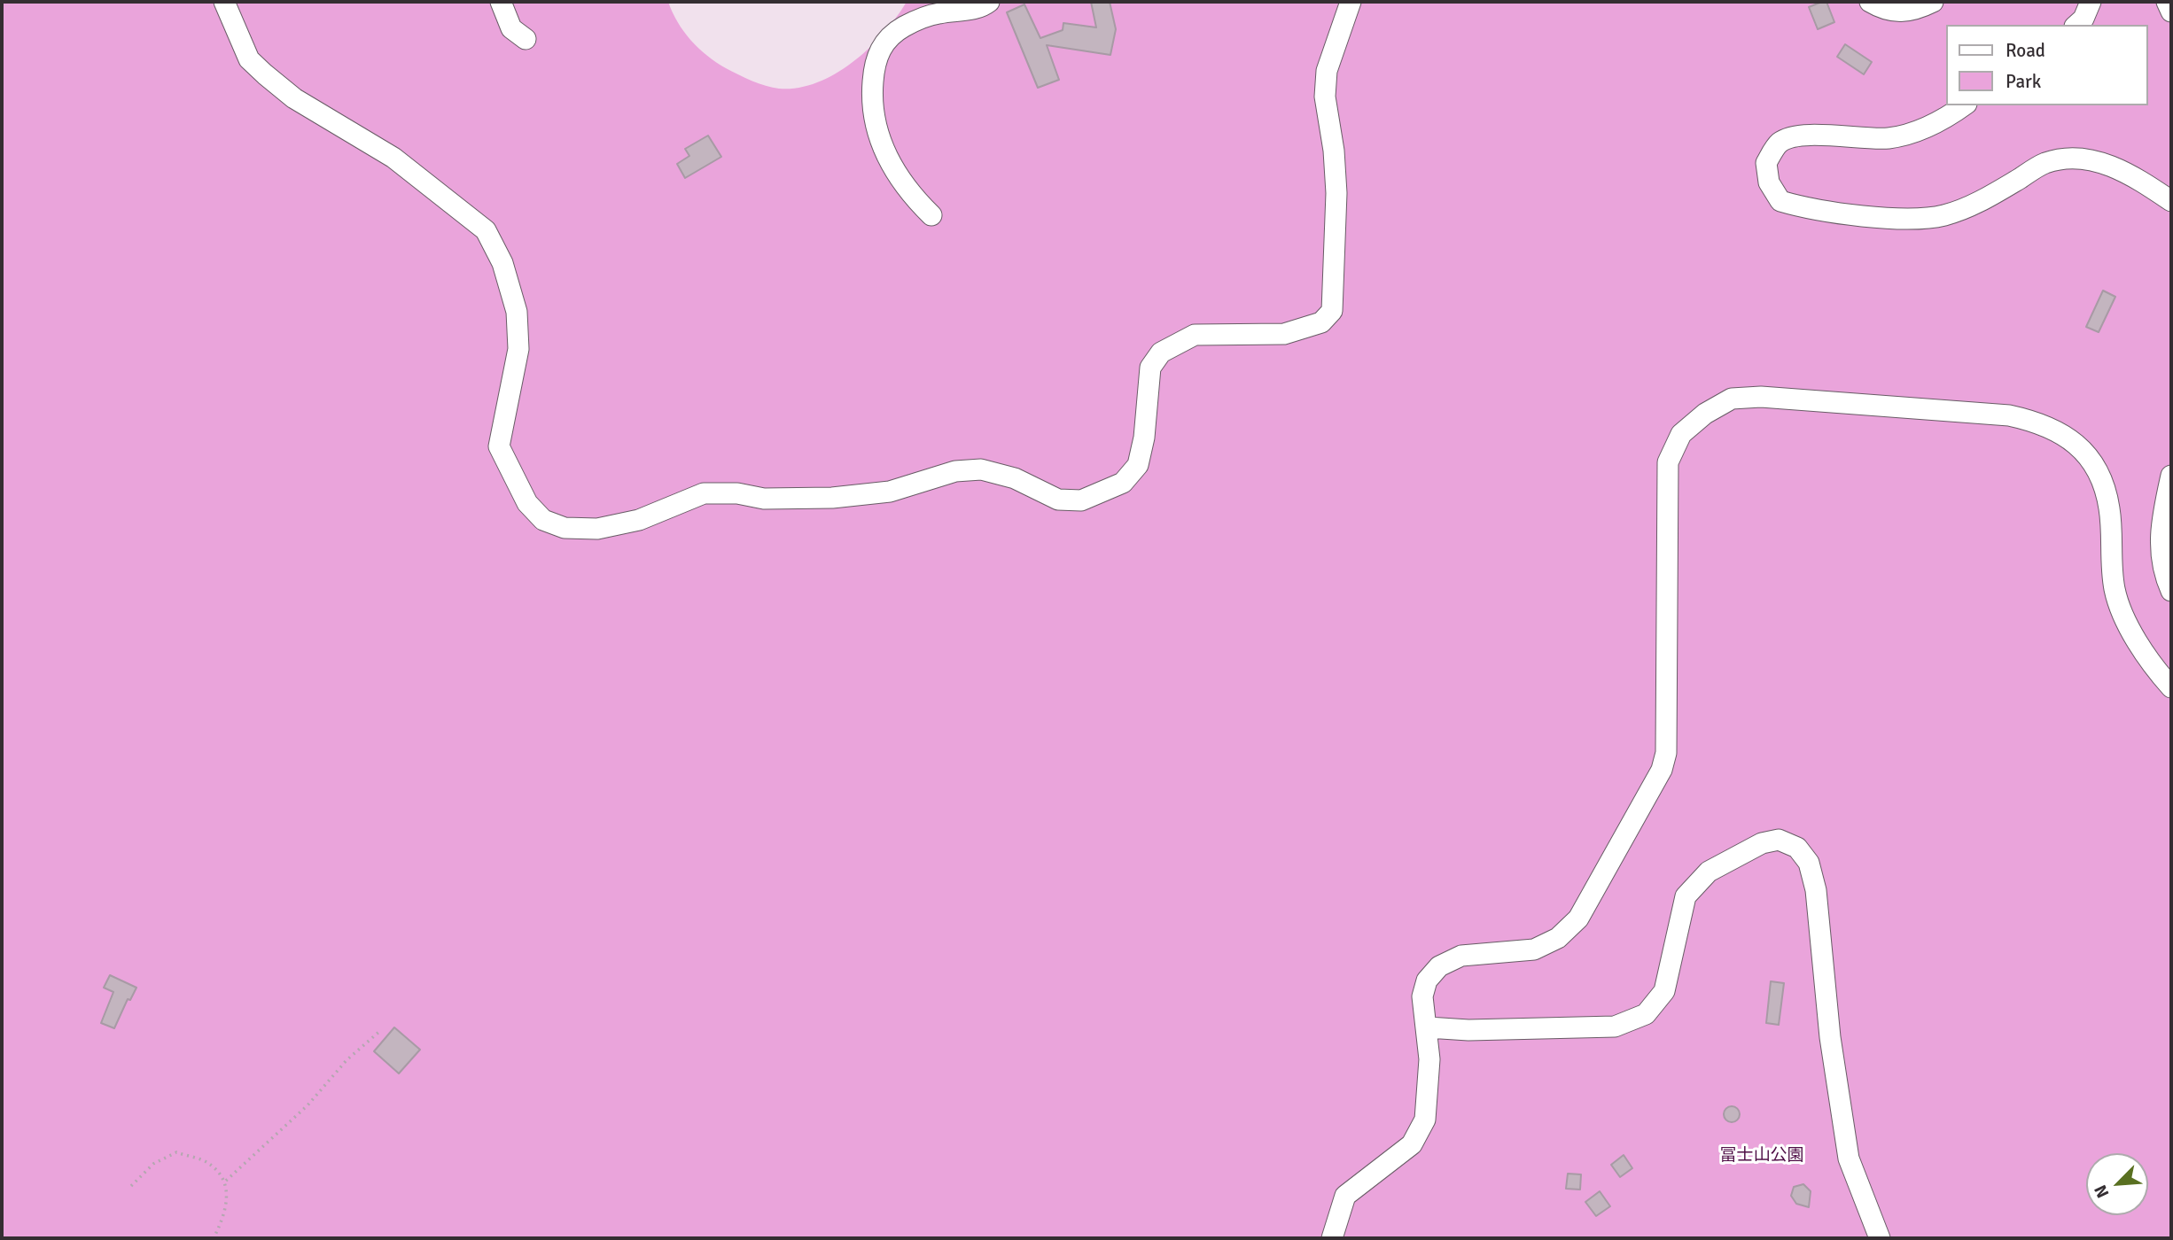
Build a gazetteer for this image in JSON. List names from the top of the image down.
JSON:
{
  "parks": ["冨士山公園"],
  "legend": ["Road", "Park"],
  "north": "bottom left"
}
